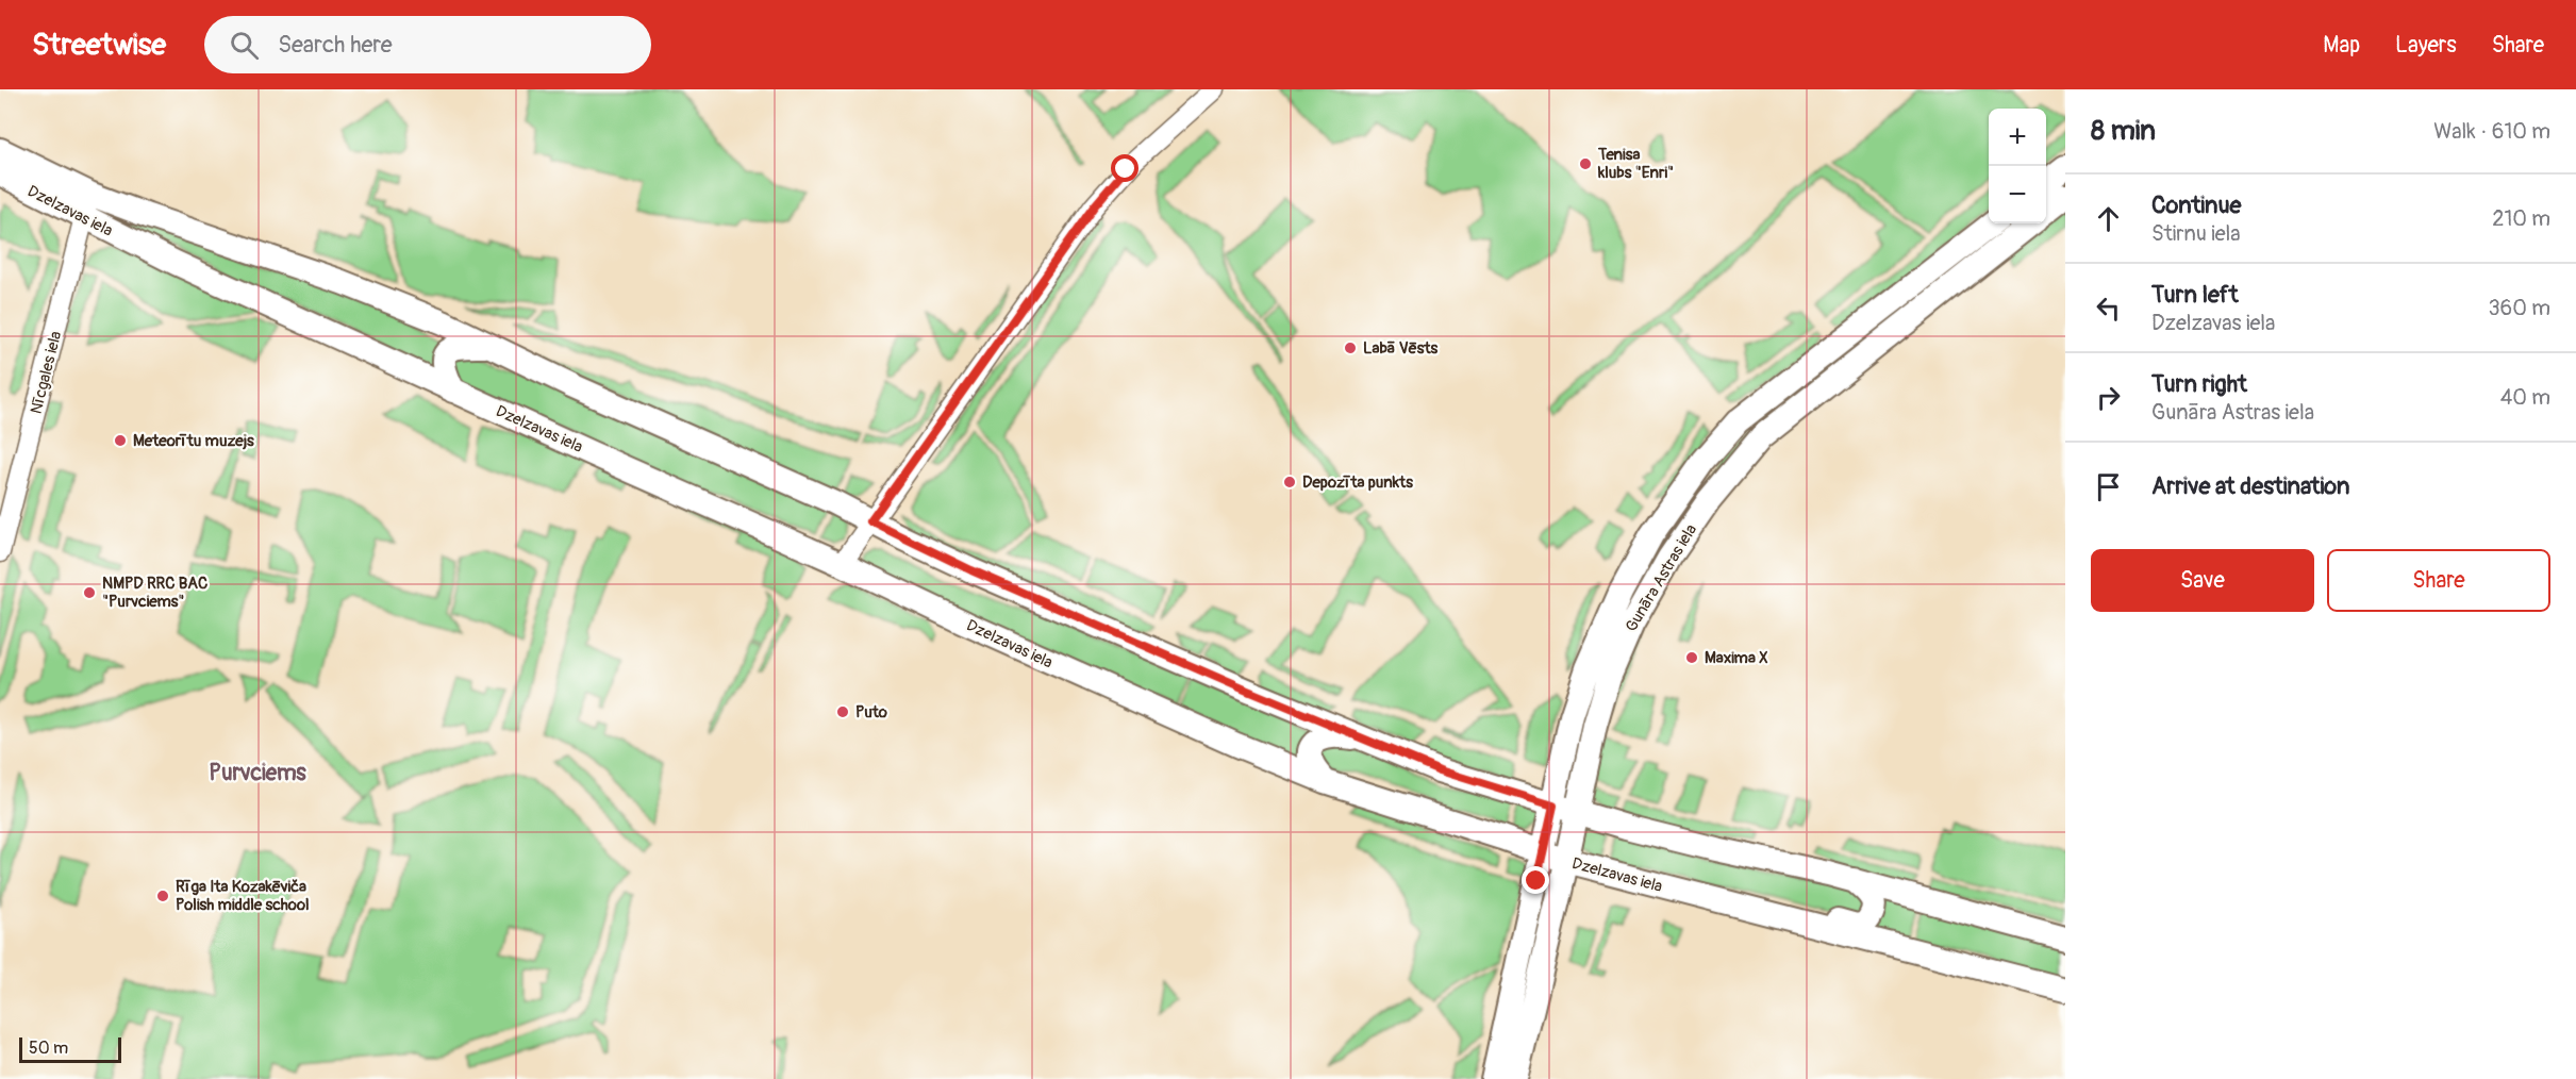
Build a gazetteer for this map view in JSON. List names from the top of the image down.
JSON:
{
  "streets": {
    "main road": ["Dzelzavas iela", "Gunāra Astras iela"],
    "street": ["Nīcgales iela"]
  },
  "crossings": [
    ["Dzelzavas iela", "Nīcgales iela"],
    ["Dzelzavas iela", "Gunāra Astras iela"]
  ],
  "districts": ["Purvciems"],
  "places": [
    "Tenisa klubs \"Enri\"",
    "Labā Vēsts",
    "Meteorītu muzejs",
    "Depozīta punkts",
    "NMPD RRC BAC \"Purvciems\"",
    "Maxima X",
    "Puto",
    "Rīga Ita Kozakēviča Polish middle school"
  ],
  "scale_bar": "50 m",
  "page": {
    "header": "Streetwise",
    "search": "Search here",
    "nav": ["Map", "Layers", "Share"],
    "heading": ["8 min", "Walk · 610 m"],
    "map_buttons": ["+", "−"],
    "list": [
      ["Continue", "Stirnu iela", "210 m"],
      ["Turn left", "Dzelzavas iela", "360 m"],
      ["Turn right", "Gunāra Astras iela", "40 m"],
      "Arrive at destination"
    ],
    "buttons": ["Save", "Share"],
    "scale": "50 m"
  }
}
